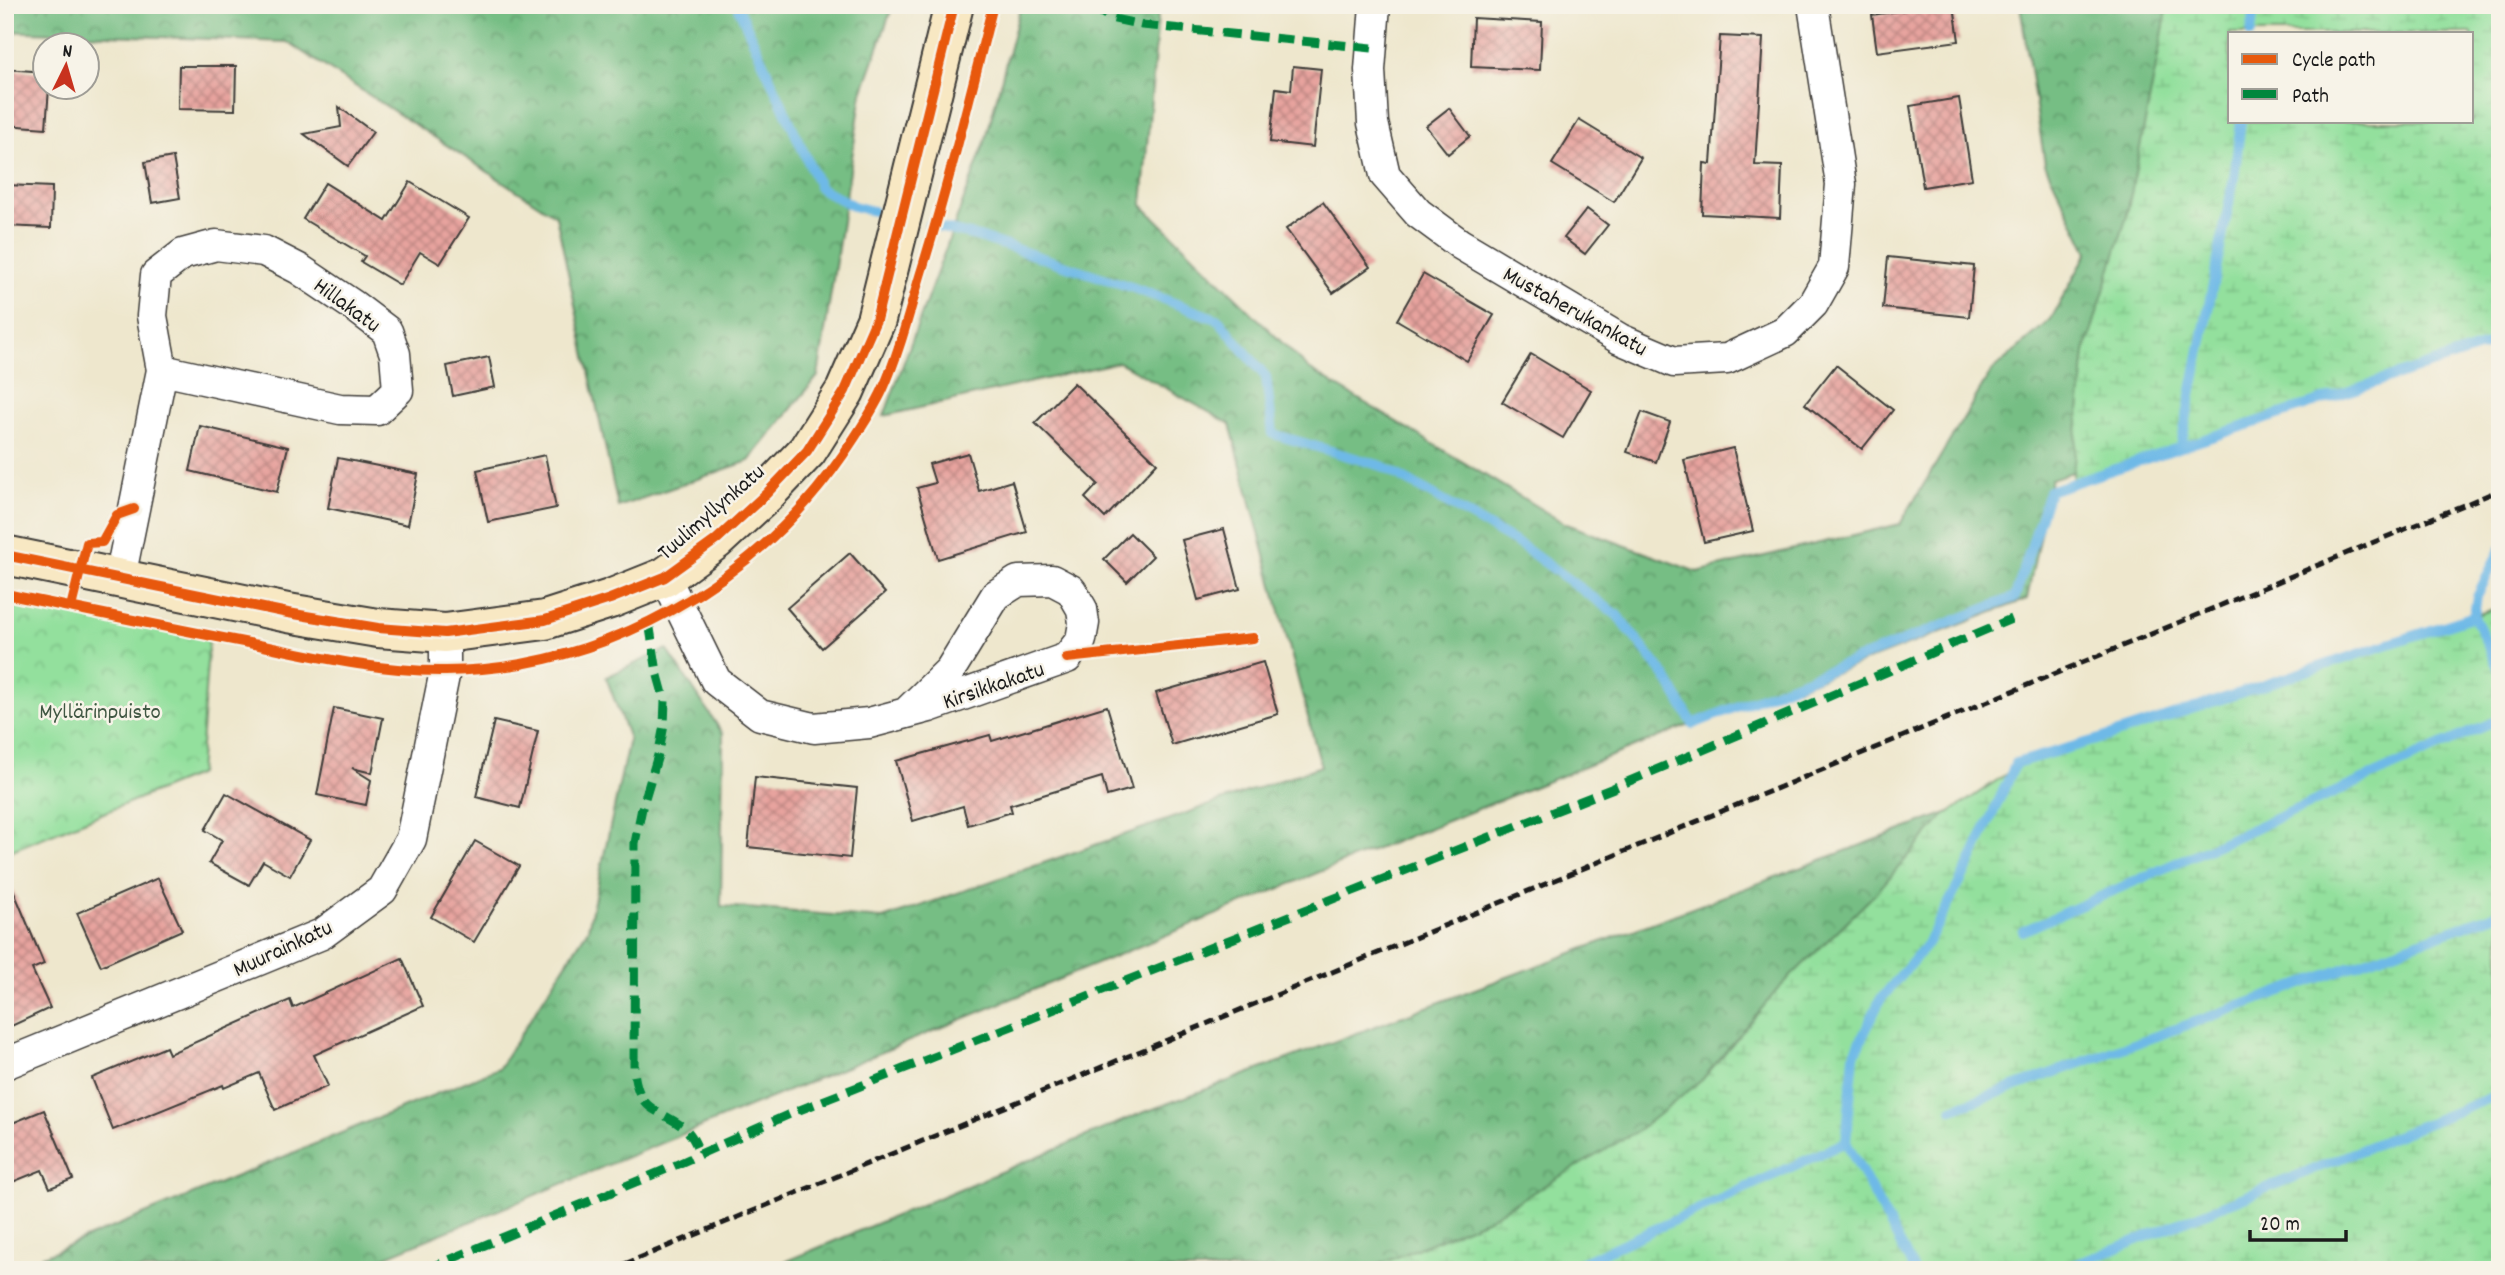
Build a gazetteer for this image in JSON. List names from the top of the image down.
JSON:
{
  "streets": {
    "street": [
      "Hillakatu",
      "Mustaherukankatu",
      "Tuulimyllynkatu",
      "Kirsikkakatu",
      "Muurainkatu"
    ]
  },
  "crossings": [
    ["Hillakatu", "Tuulimyllynkatu"],
    ["Tuulimyllynkatu", "Kirsikkakatu"],
    ["Tuulimyllynkatu", "Muurainkatu"]
  ],
  "parks": ["Myllärinpuisto"],
  "legend": ["Cycle path", "Path"],
  "scale_bar": "20 m",
  "north": "top"
}
